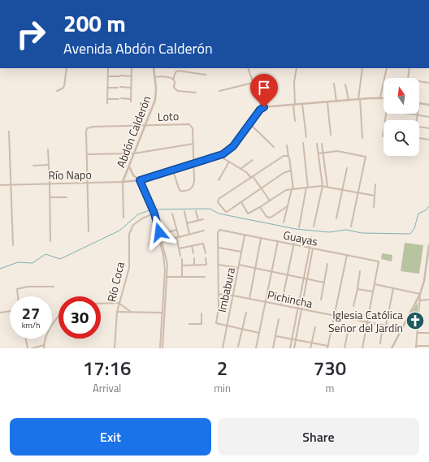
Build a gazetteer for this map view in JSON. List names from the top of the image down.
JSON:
{
  "streets": {
    "street": [
      "Loto",
      "Abdón Calderón",
      "Río Napo",
      "Guayas",
      "Río Coca",
      "Imbabura",
      "Pichincha"
    ]
  },
  "crossings": [
    ["Loto", "Abdón Calderón"],
    ["Loto", "Río Napo"],
    ["Abdón Calderón", "Río Napo"],
    ["Guayas", "Imbabura"],
    ["Imbabura", "Pichincha"]
  ],
  "places": {
    "church": ["Iglesia Católica Señor del Jardín"]
  },
  "north": "top",
  "page": {
    "turn": ["200 m", "Avenida Abdón Calderón"],
    "speed": "27 km/h",
    "limit": "30",
    "eta": [
      "17:16",
      "Arrival",
      "2",
      "min",
      "730",
      "m"
    ],
    "buttons": ["Exit", "Share"]
  }
}
